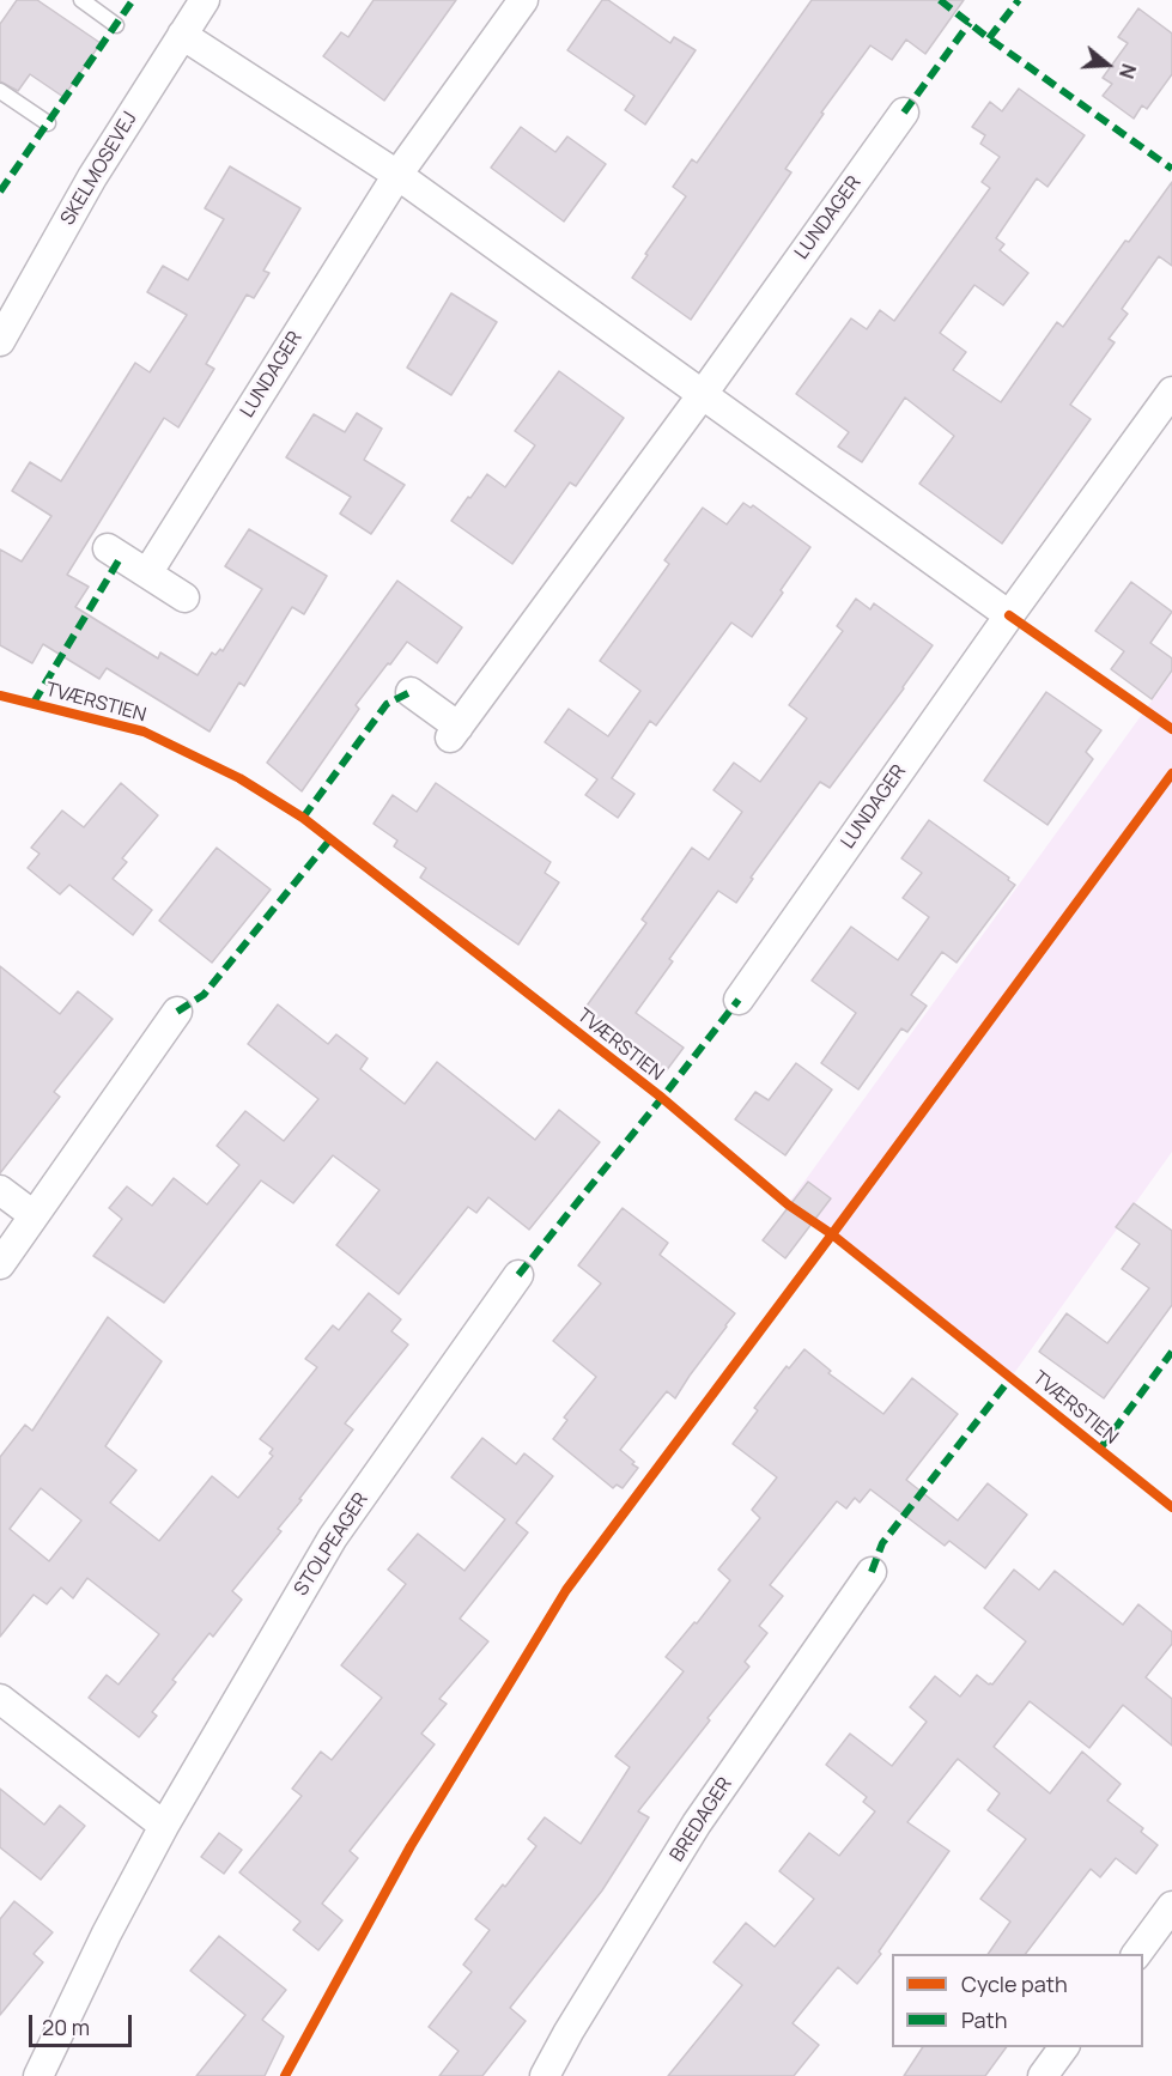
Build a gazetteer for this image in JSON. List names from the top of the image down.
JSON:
{
  "streets": {
    "street": [
      "SKELMOSEVEJ",
      "LUNDAGER",
      "STOLPEAGER",
      "BREDAGER"
    ],
    "cycle path": ["TVÆRSTIEN"]
  },
  "legend": ["Cycle path", "Path"],
  "scale_bar": "20 m",
  "north": "right"
}
